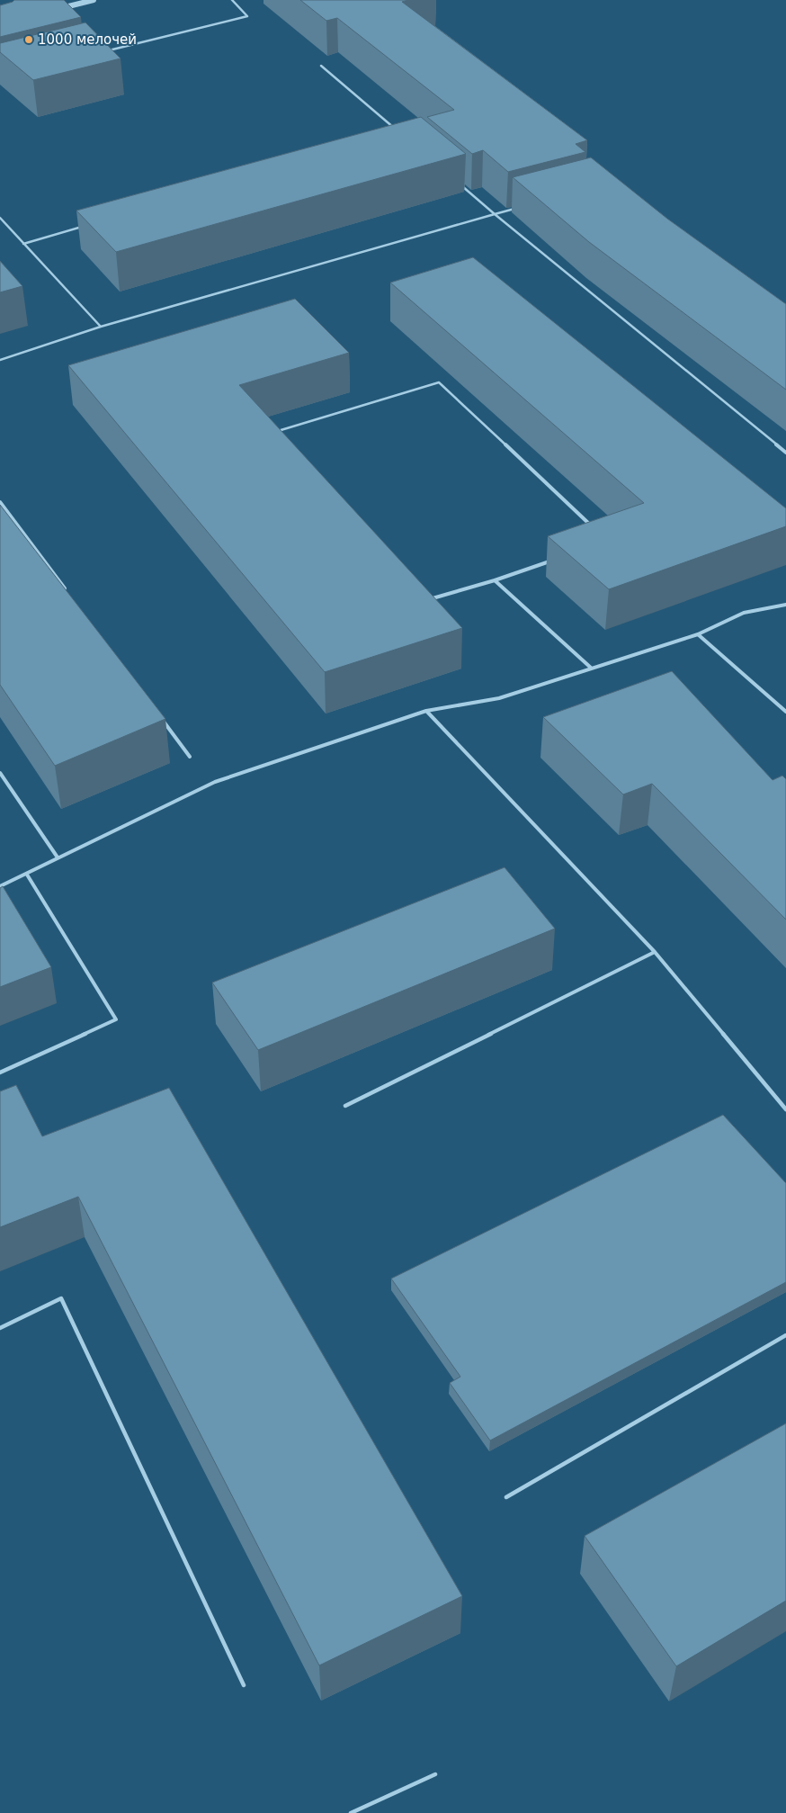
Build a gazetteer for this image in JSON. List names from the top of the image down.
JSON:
{
  "places": ["1000 мелочей"]
}
